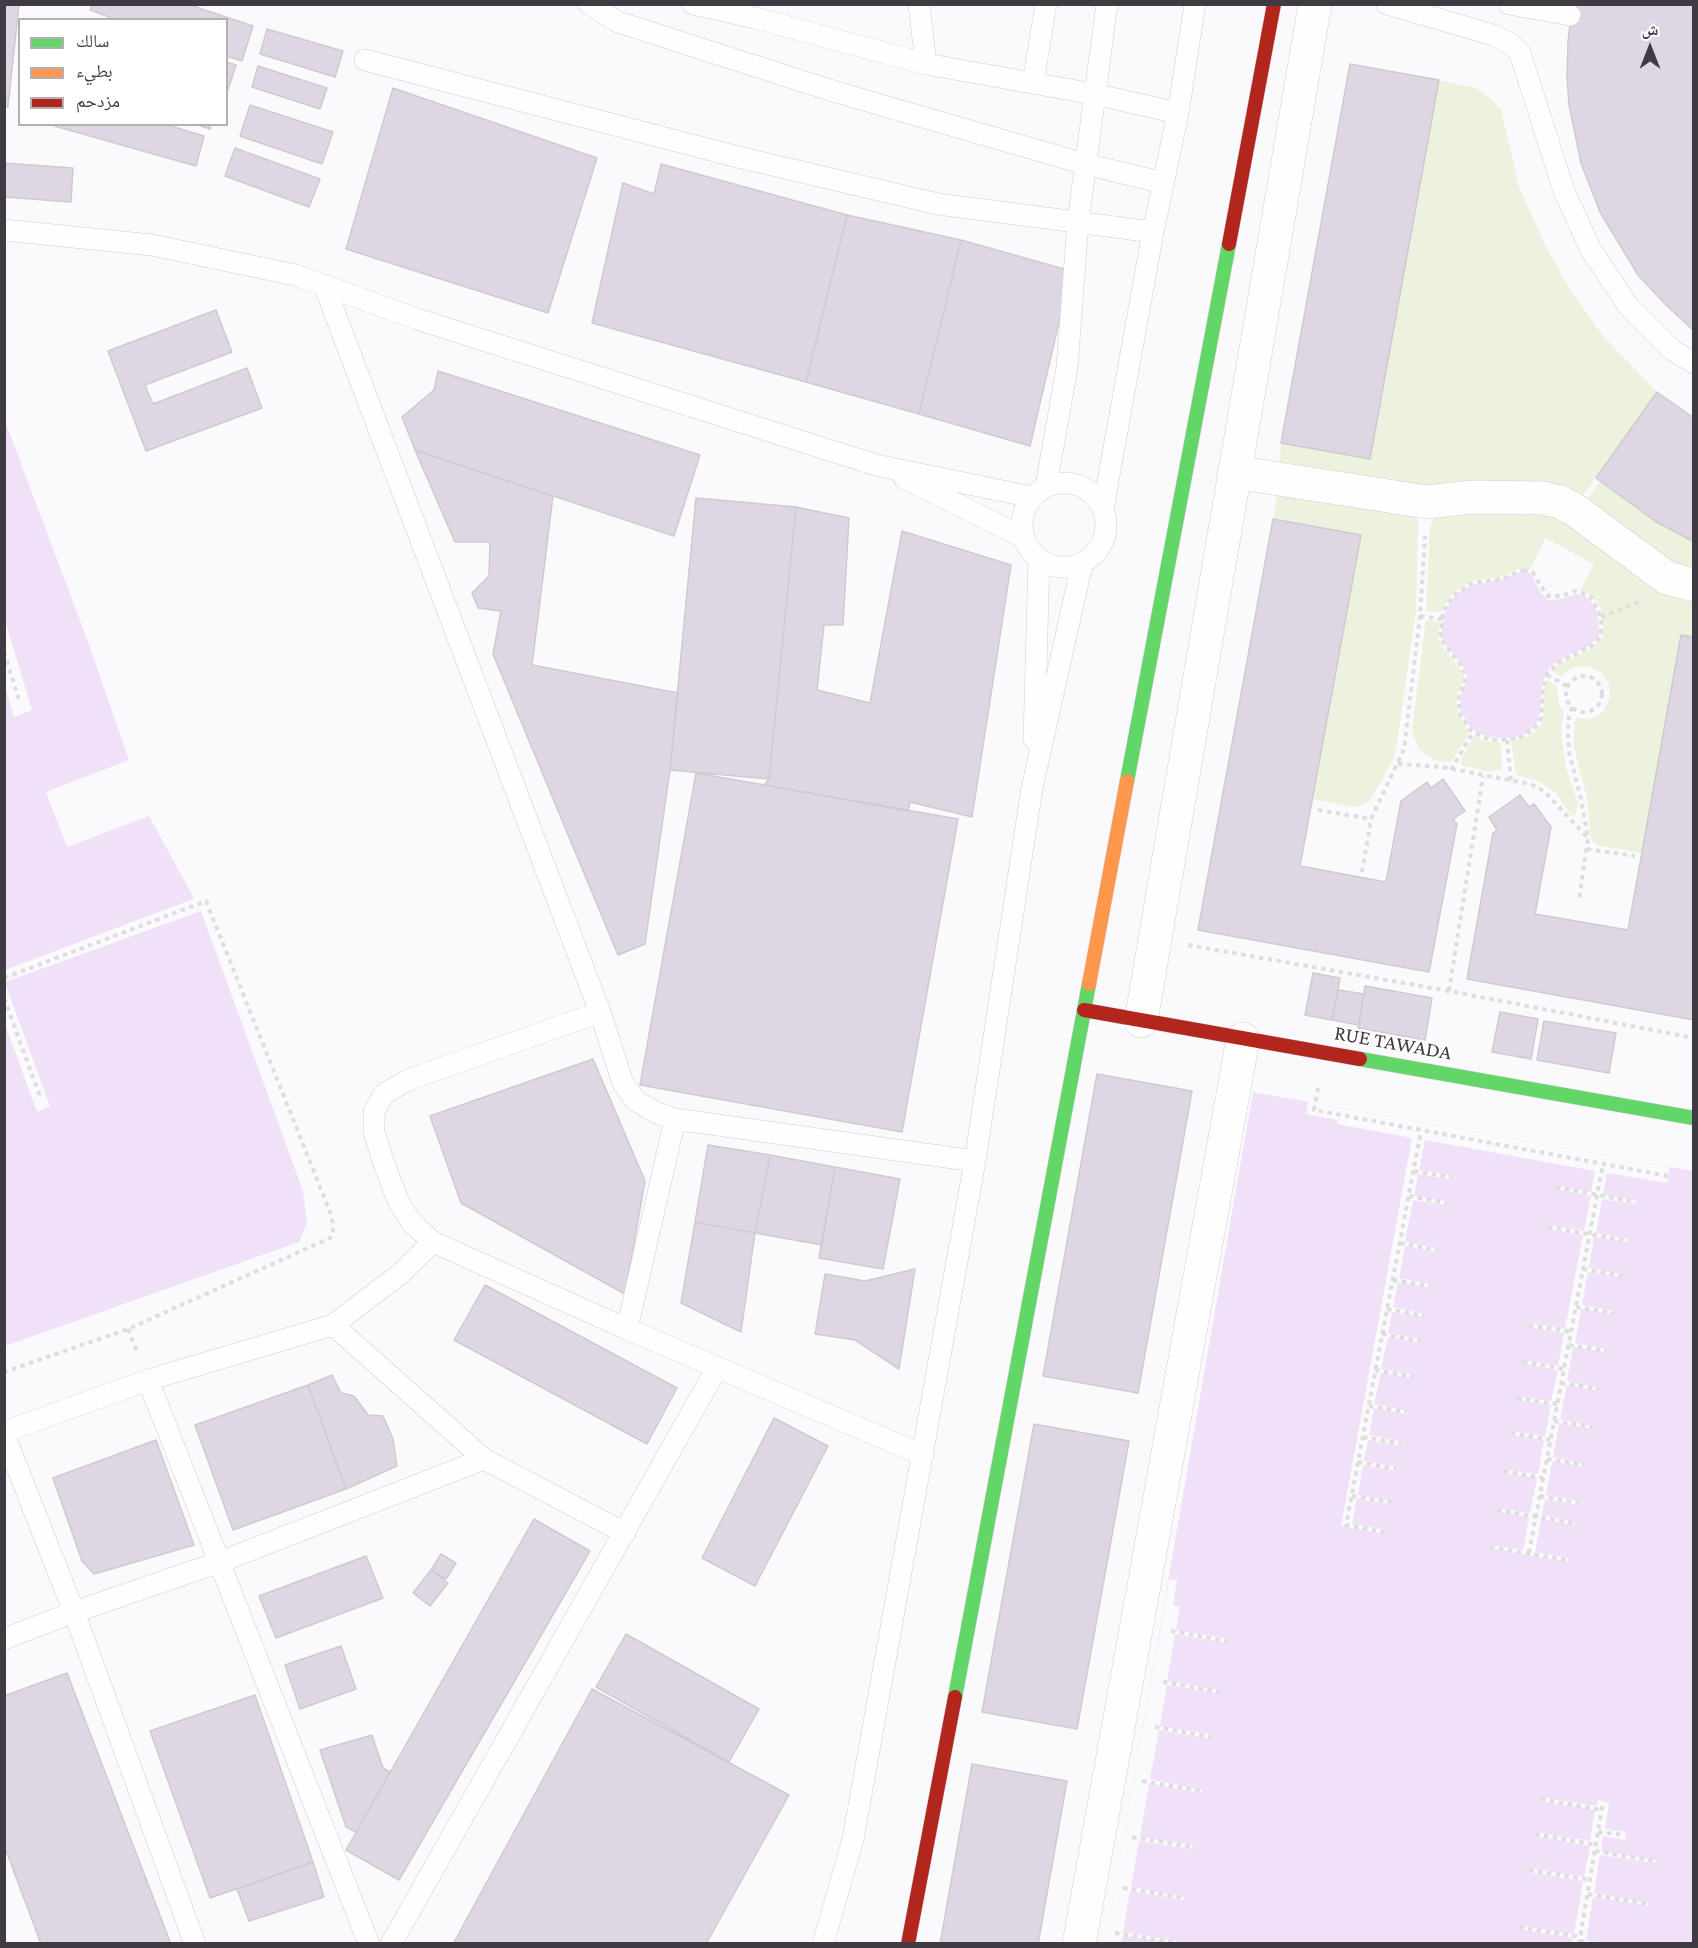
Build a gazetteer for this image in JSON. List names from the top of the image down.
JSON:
{
  "streets": {
    "street": ["RUE TAWADA"]
  },
  "legend": ["سالك", "بطيء", "مزدحم"],
  "north": "top"
}
